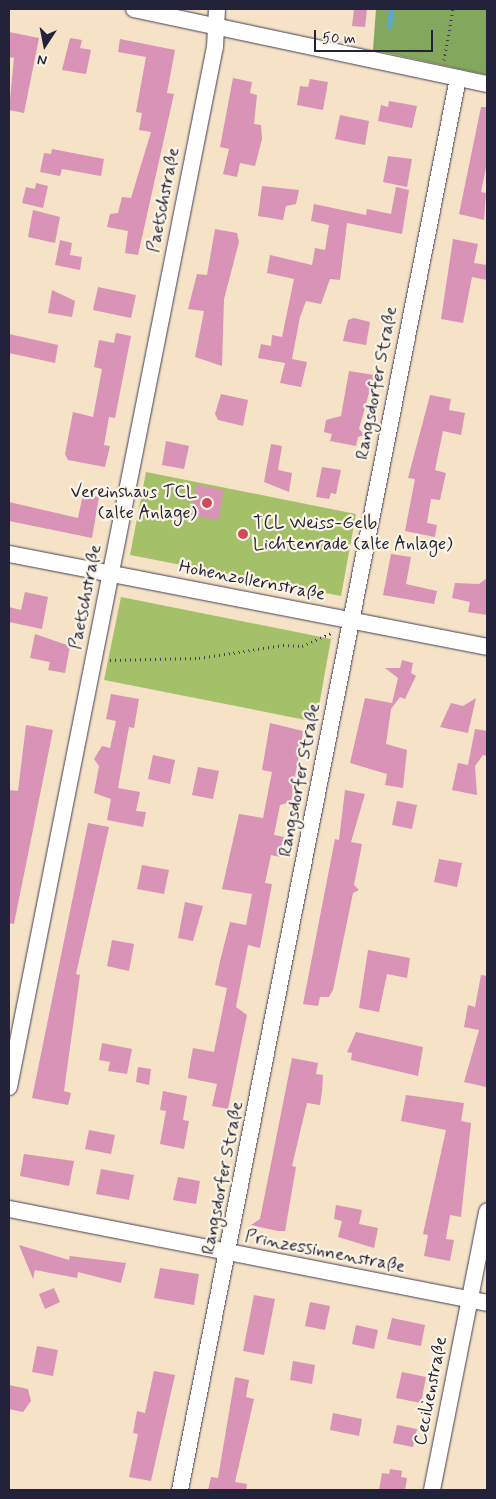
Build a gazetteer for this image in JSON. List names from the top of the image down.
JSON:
{
  "streets": {
    "street": [
      "Paetschstraße",
      "Rangsdorfer Straße",
      "Hohenzollernstraße",
      "Prinzessinnenstraße",
      "Cecilienstraße"
    ]
  },
  "crossings": [
    ["Paetschstraße", "Hohenzollernstraße"],
    ["Rangsdorfer Straße", "Hohenzollernstraße"],
    ["Rangsdorfer Straße", "Prinzessinnenstraße"],
    ["Prinzessinnenstraße", "Cecilienstraße"]
  ],
  "places": ["Vereinshaus TCL (alte Anlage)", "TCL Weiss-Gelb Lichtenrade (alte Anlage)"],
  "scale_bar": "50 m",
  "north": "bottom"
}
